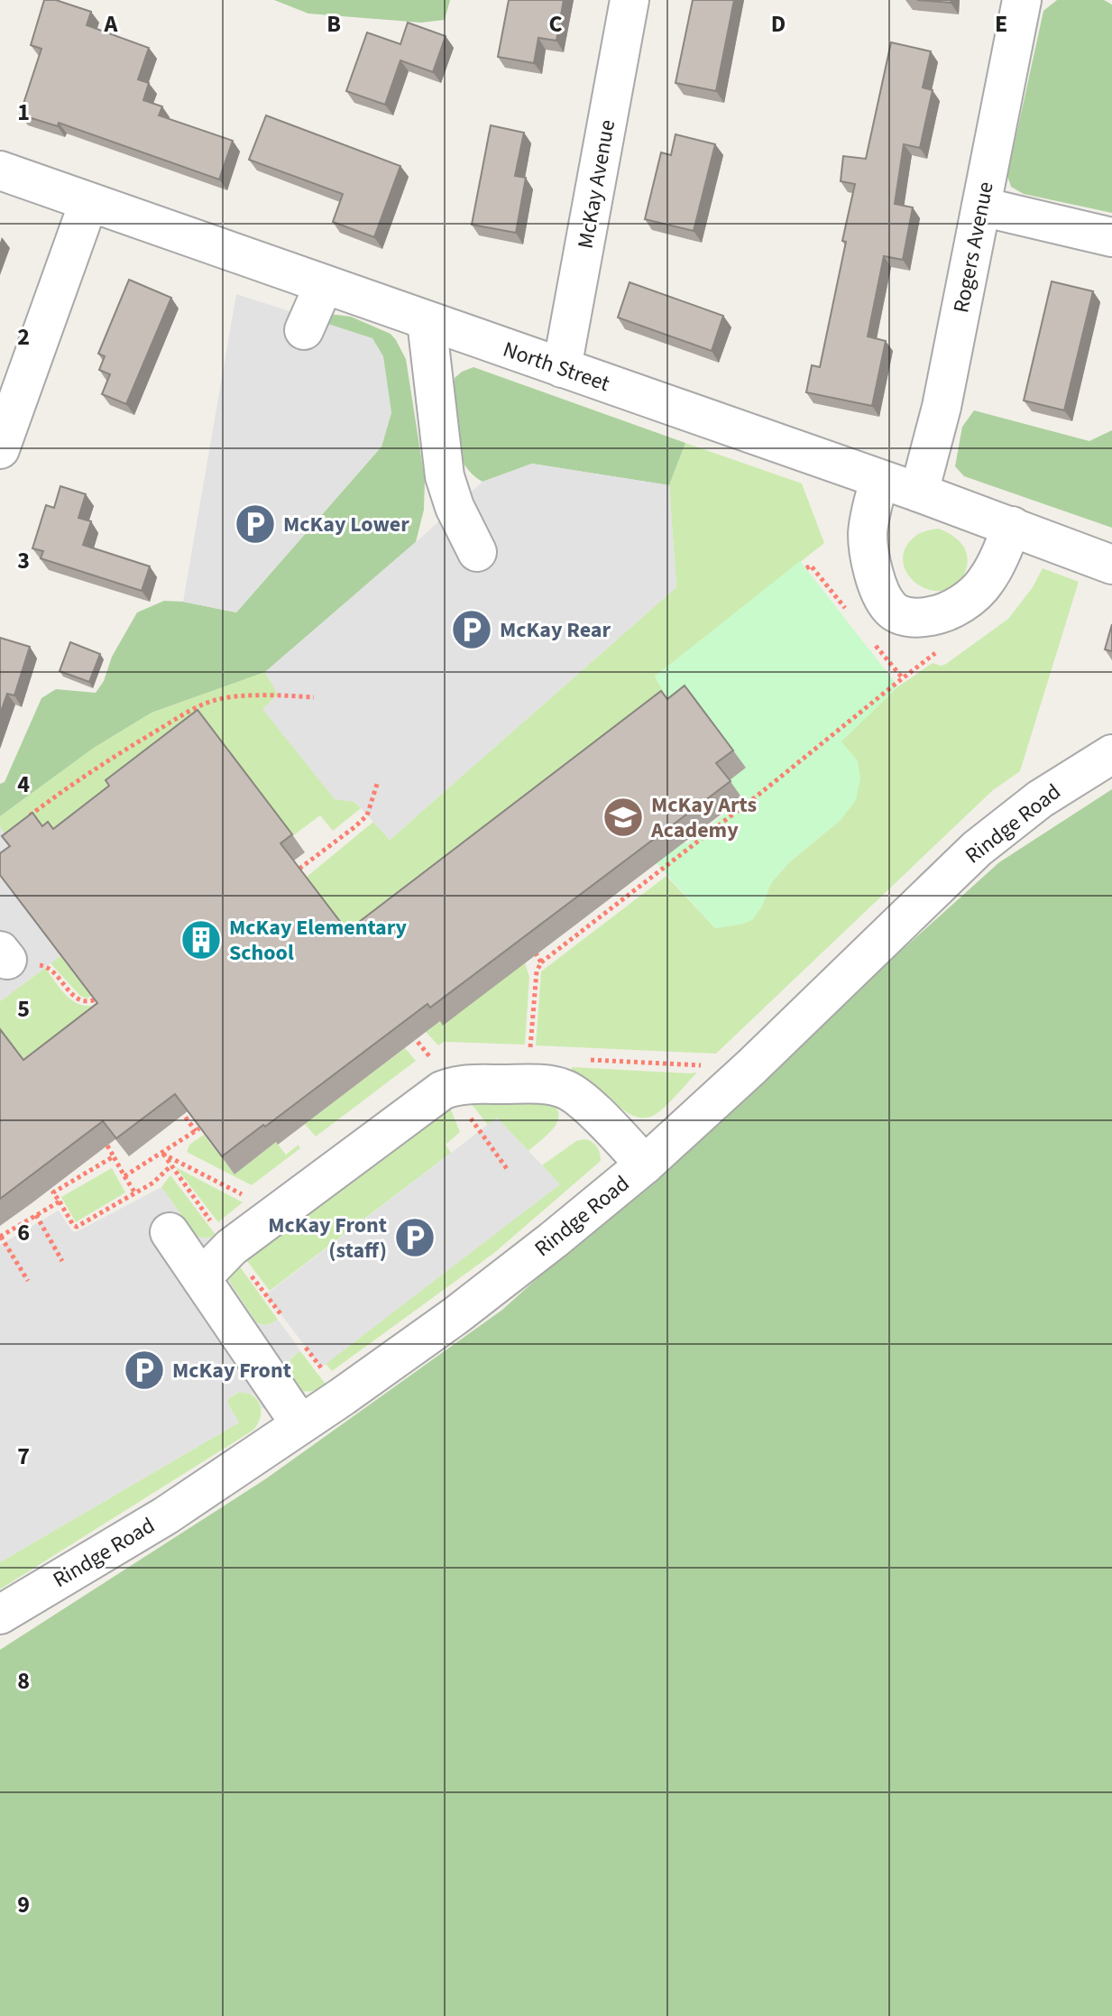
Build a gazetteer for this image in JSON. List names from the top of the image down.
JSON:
{
  "streets": {
    "street": [
      "McKay Avenue",
      "Rogers Avenue",
      "North Street",
      "Rindge Road"
    ]
  },
  "crossings": [
    ["McKay Avenue", "North Street"],
    ["Rogers Avenue", "North Street"]
  ],
  "places": {
    "parking": [
      "McKay Lower",
      "McKay Rear",
      "McKay Front (staff)",
      "McKay Front"
    ],
    "school or university": ["McKay Arts Academy"],
    "building": ["McKay Elementary School"]
  },
  "grid": {
    "columns": [
      "A",
      "B",
      "C",
      "D",
      "E"
    ],
    "rows": [
      "1",
      "2",
      "3",
      "4",
      "5",
      "6",
      "7",
      "8",
      "9"
    ]
  }
}
